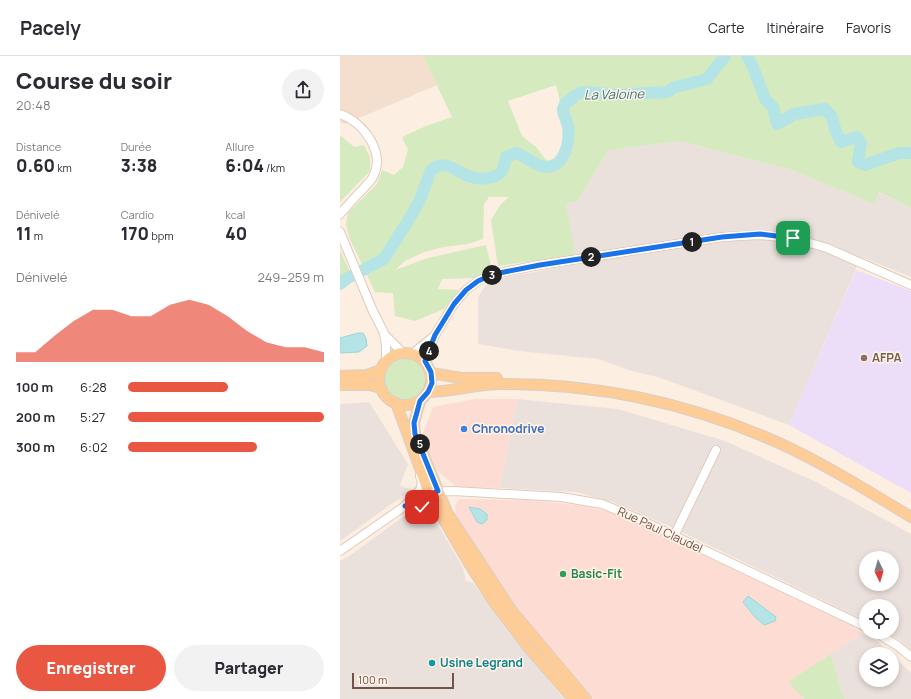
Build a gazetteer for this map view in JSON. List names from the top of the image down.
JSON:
{
  "streets": {
    "street": ["Rue Paul Claudel"]
  },
  "water": ["La Valoine"],
  "places": [
    "AFPA",
    "Chronodrive",
    "Basic-Fit",
    "Usine Legrand"
  ],
  "scale_bar": "100 m",
  "north": "bottom",
  "page": {
    "header": "Pacely",
    "nav": ["Carte", "Itinéraire", "Favoris"],
    "heading": ["Course du soir", "20:48"],
    "stats": [
      ["Distance", "0.60 km"],
      ["Durée", "3:38"],
      ["Allure", "6:04 /km"],
      ["Dénivelé", "11 m"],
      ["Cardio", "170 bpm"],
      ["kcal", "40"]
    ],
    "pins": [
      "1",
      "2",
      "3",
      "4",
      "5"
    ],
    "chart": ["Dénivelé", "249–259 m"],
    "list": [
      {
        "name": "100 m",
        "note": "6:28"
      },
      {
        "name": "200 m",
        "note": "5:27"
      },
      {
        "name": "300 m",
        "note": "6:02"
      }
    ],
    "buttons": ["Enregistrer", "Partager"],
    "scale": "100 m"
  }
}
